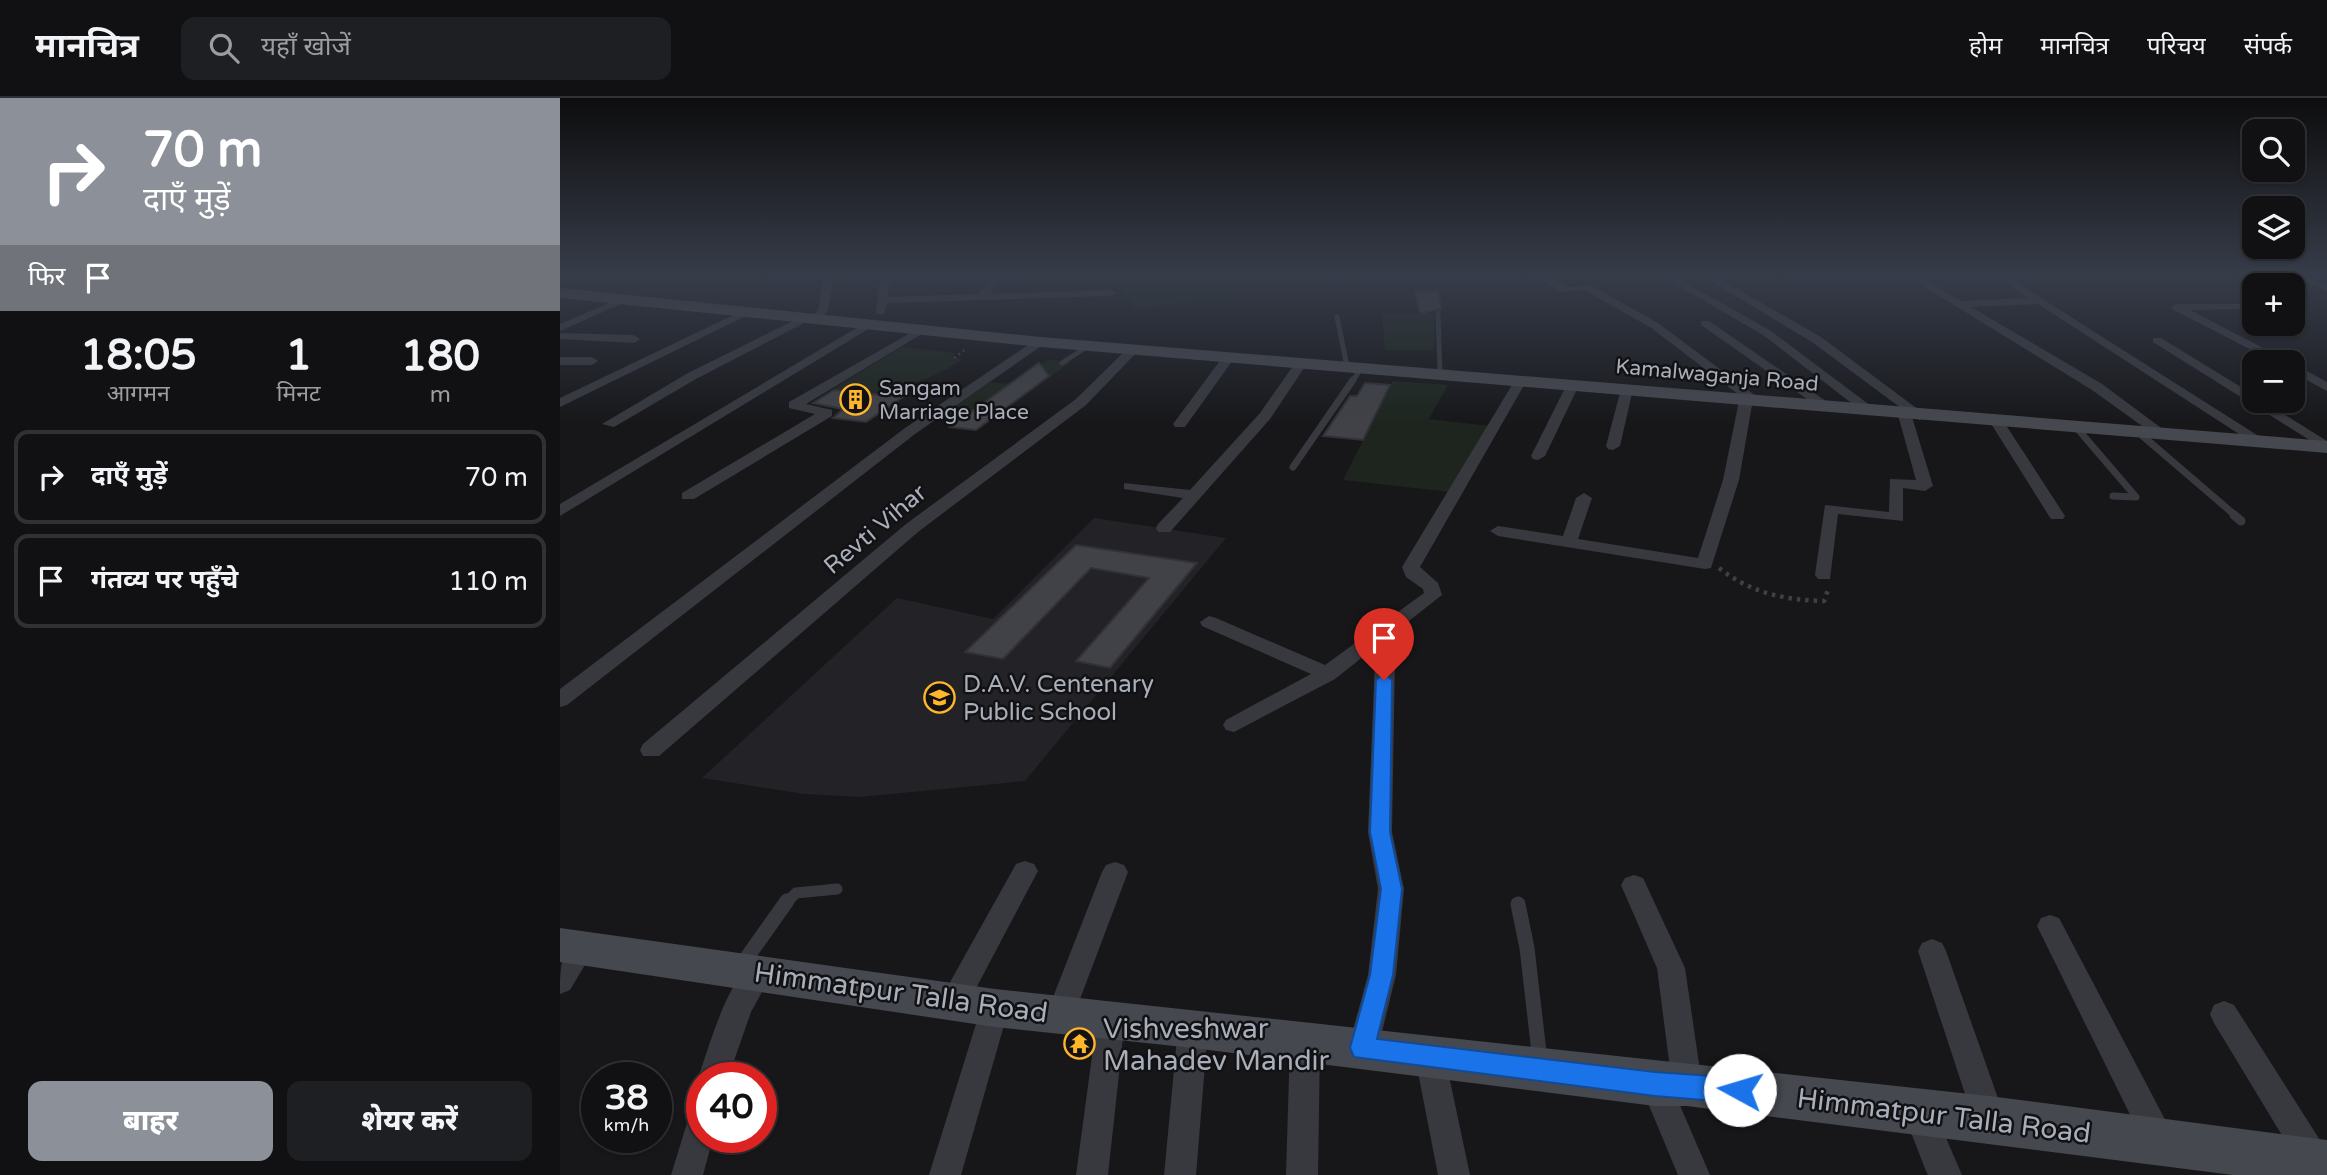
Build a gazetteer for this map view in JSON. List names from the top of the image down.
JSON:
{
  "streets": {
    "main road": ["Kamalwaganja Road", "Himmatpur Talla Road"],
    "street": ["Revti Vihar"]
  },
  "crossings": [
    ["Kamalwaganja Road", "Revti Vihar"]
  ],
  "places": {
    "building": ["Sangam Marriage Place"],
    "school or university": ["D.A.V. Centenary Public School"],
    "temple": ["Vishveshwar Mahadev Mandir"]
  },
  "page": {
    "header": "मानचित्र",
    "search": "यहाँ खोजें",
    "nav": [
      "होम",
      "मानचित्र",
      "परिचय",
      "संपर्क"
    ],
    "turn": ["70 m", "दाएँ मुड़ें"],
    "map_buttons": ["+", "−"],
    "then": "फिर",
    "eta": [
      "18:05",
      "आगमन",
      "1",
      "मिनट",
      "180",
      "m"
    ],
    "list": [
      {
        "name": "दाएँ मुड़ें",
        "value": "70 m"
      },
      {
        "name": "गंतव्य पर पहुँचे",
        "value": "110 m"
      }
    ],
    "speed": "38 km/h",
    "limit": "40",
    "buttons": ["बाहर", "शेयर करें"]
  }
}
